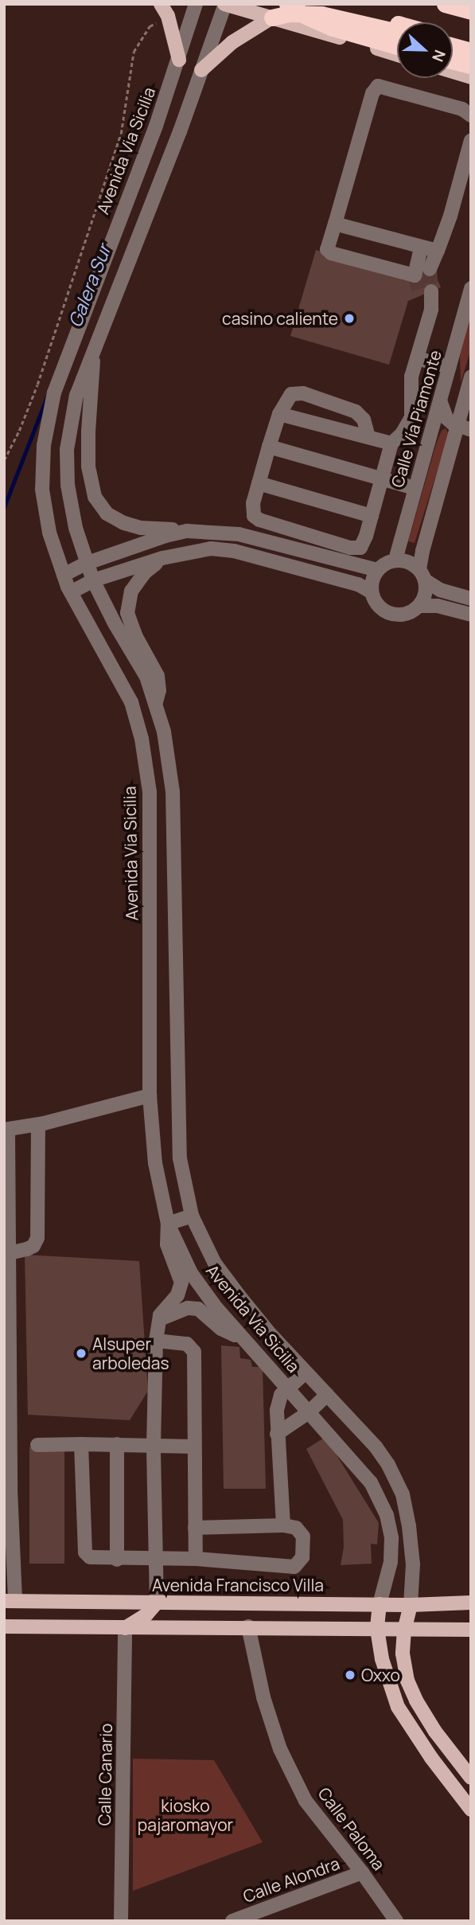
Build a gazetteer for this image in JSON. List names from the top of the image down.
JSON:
{
  "streets": {
    "main road": ["Avenida Francisco Villa"],
    "street": [
      "Avenida Via Sicilia",
      "Calle Vía Piamonte",
      "Calle Canario",
      "Calle Paloma",
      "Calle Alondra"
    ]
  },
  "crossings": [
    ["Avenida Via Sicilia", "Avenida Francisco Villa"],
    ["Calle Paloma", "Calle Alondra"]
  ],
  "water": ["Galera Sur"],
  "parks": ["kiosko pajaromayor"],
  "places": ["casino caliente", "Alsuper arboledas", "Oxxo"],
  "north": "right"
}
